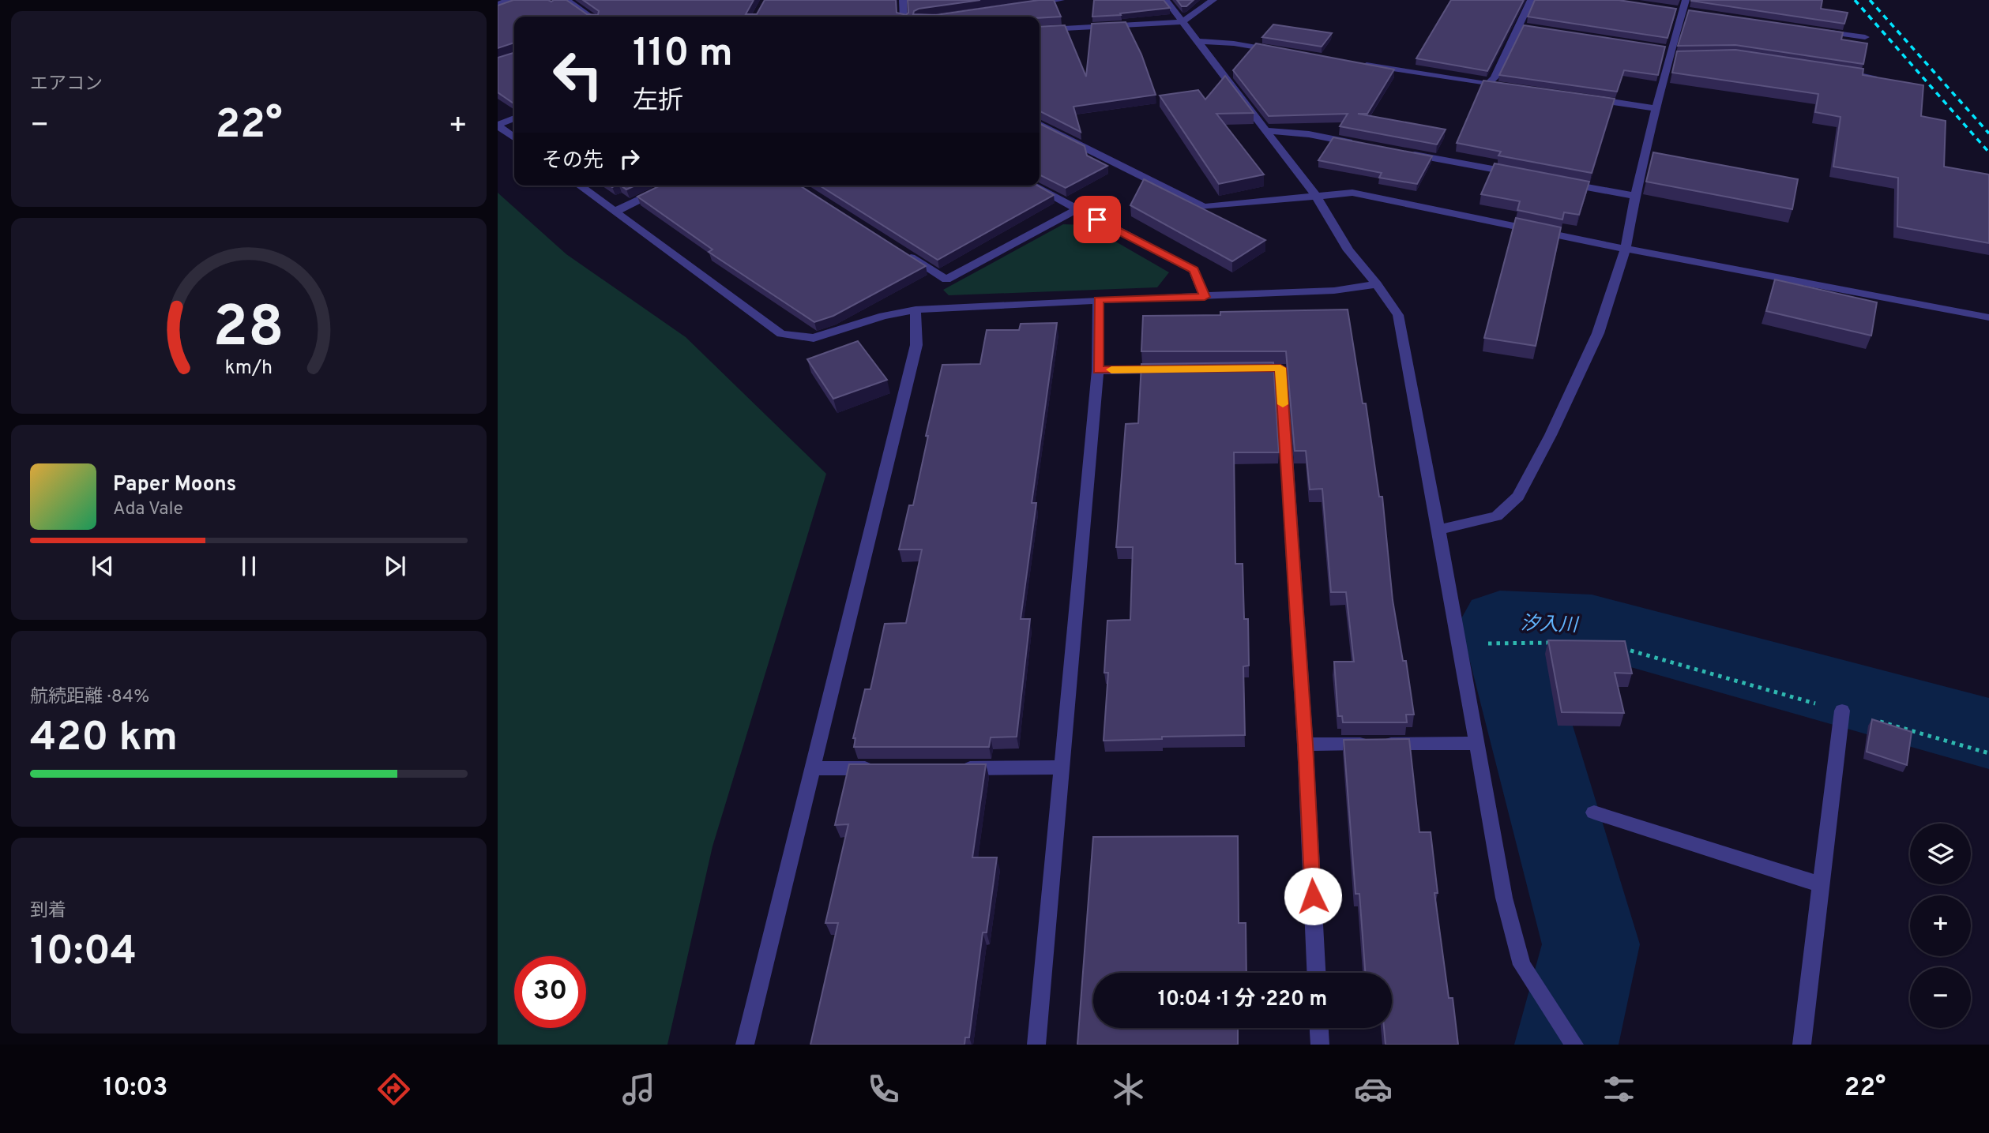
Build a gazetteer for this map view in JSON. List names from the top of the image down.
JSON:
{
  "water": ["汐入川"],
  "page": {
    "tile": [
      "エアコン",
      ["航続距離 · 84%", "420 km"],
      ["到着", "10:04"]
    ],
    "turn": ["110 m", "左折"],
    "heat": ["−", "22°", "+"],
    "then": "その先",
    "song": ["Paper Moons", "Ada Vale"],
    "map_buttons": ["+", "−"],
    "limit": "30",
    "trip": "10:04 · 1 分 · 220 m",
    "tabs": ["10:03", "22°"],
    "gauge": ["28", "km/h"]
  }
}
